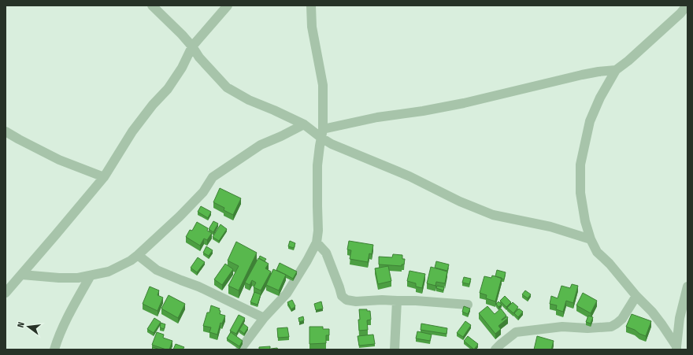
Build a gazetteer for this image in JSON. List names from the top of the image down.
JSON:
{
  "north": "left"
}
